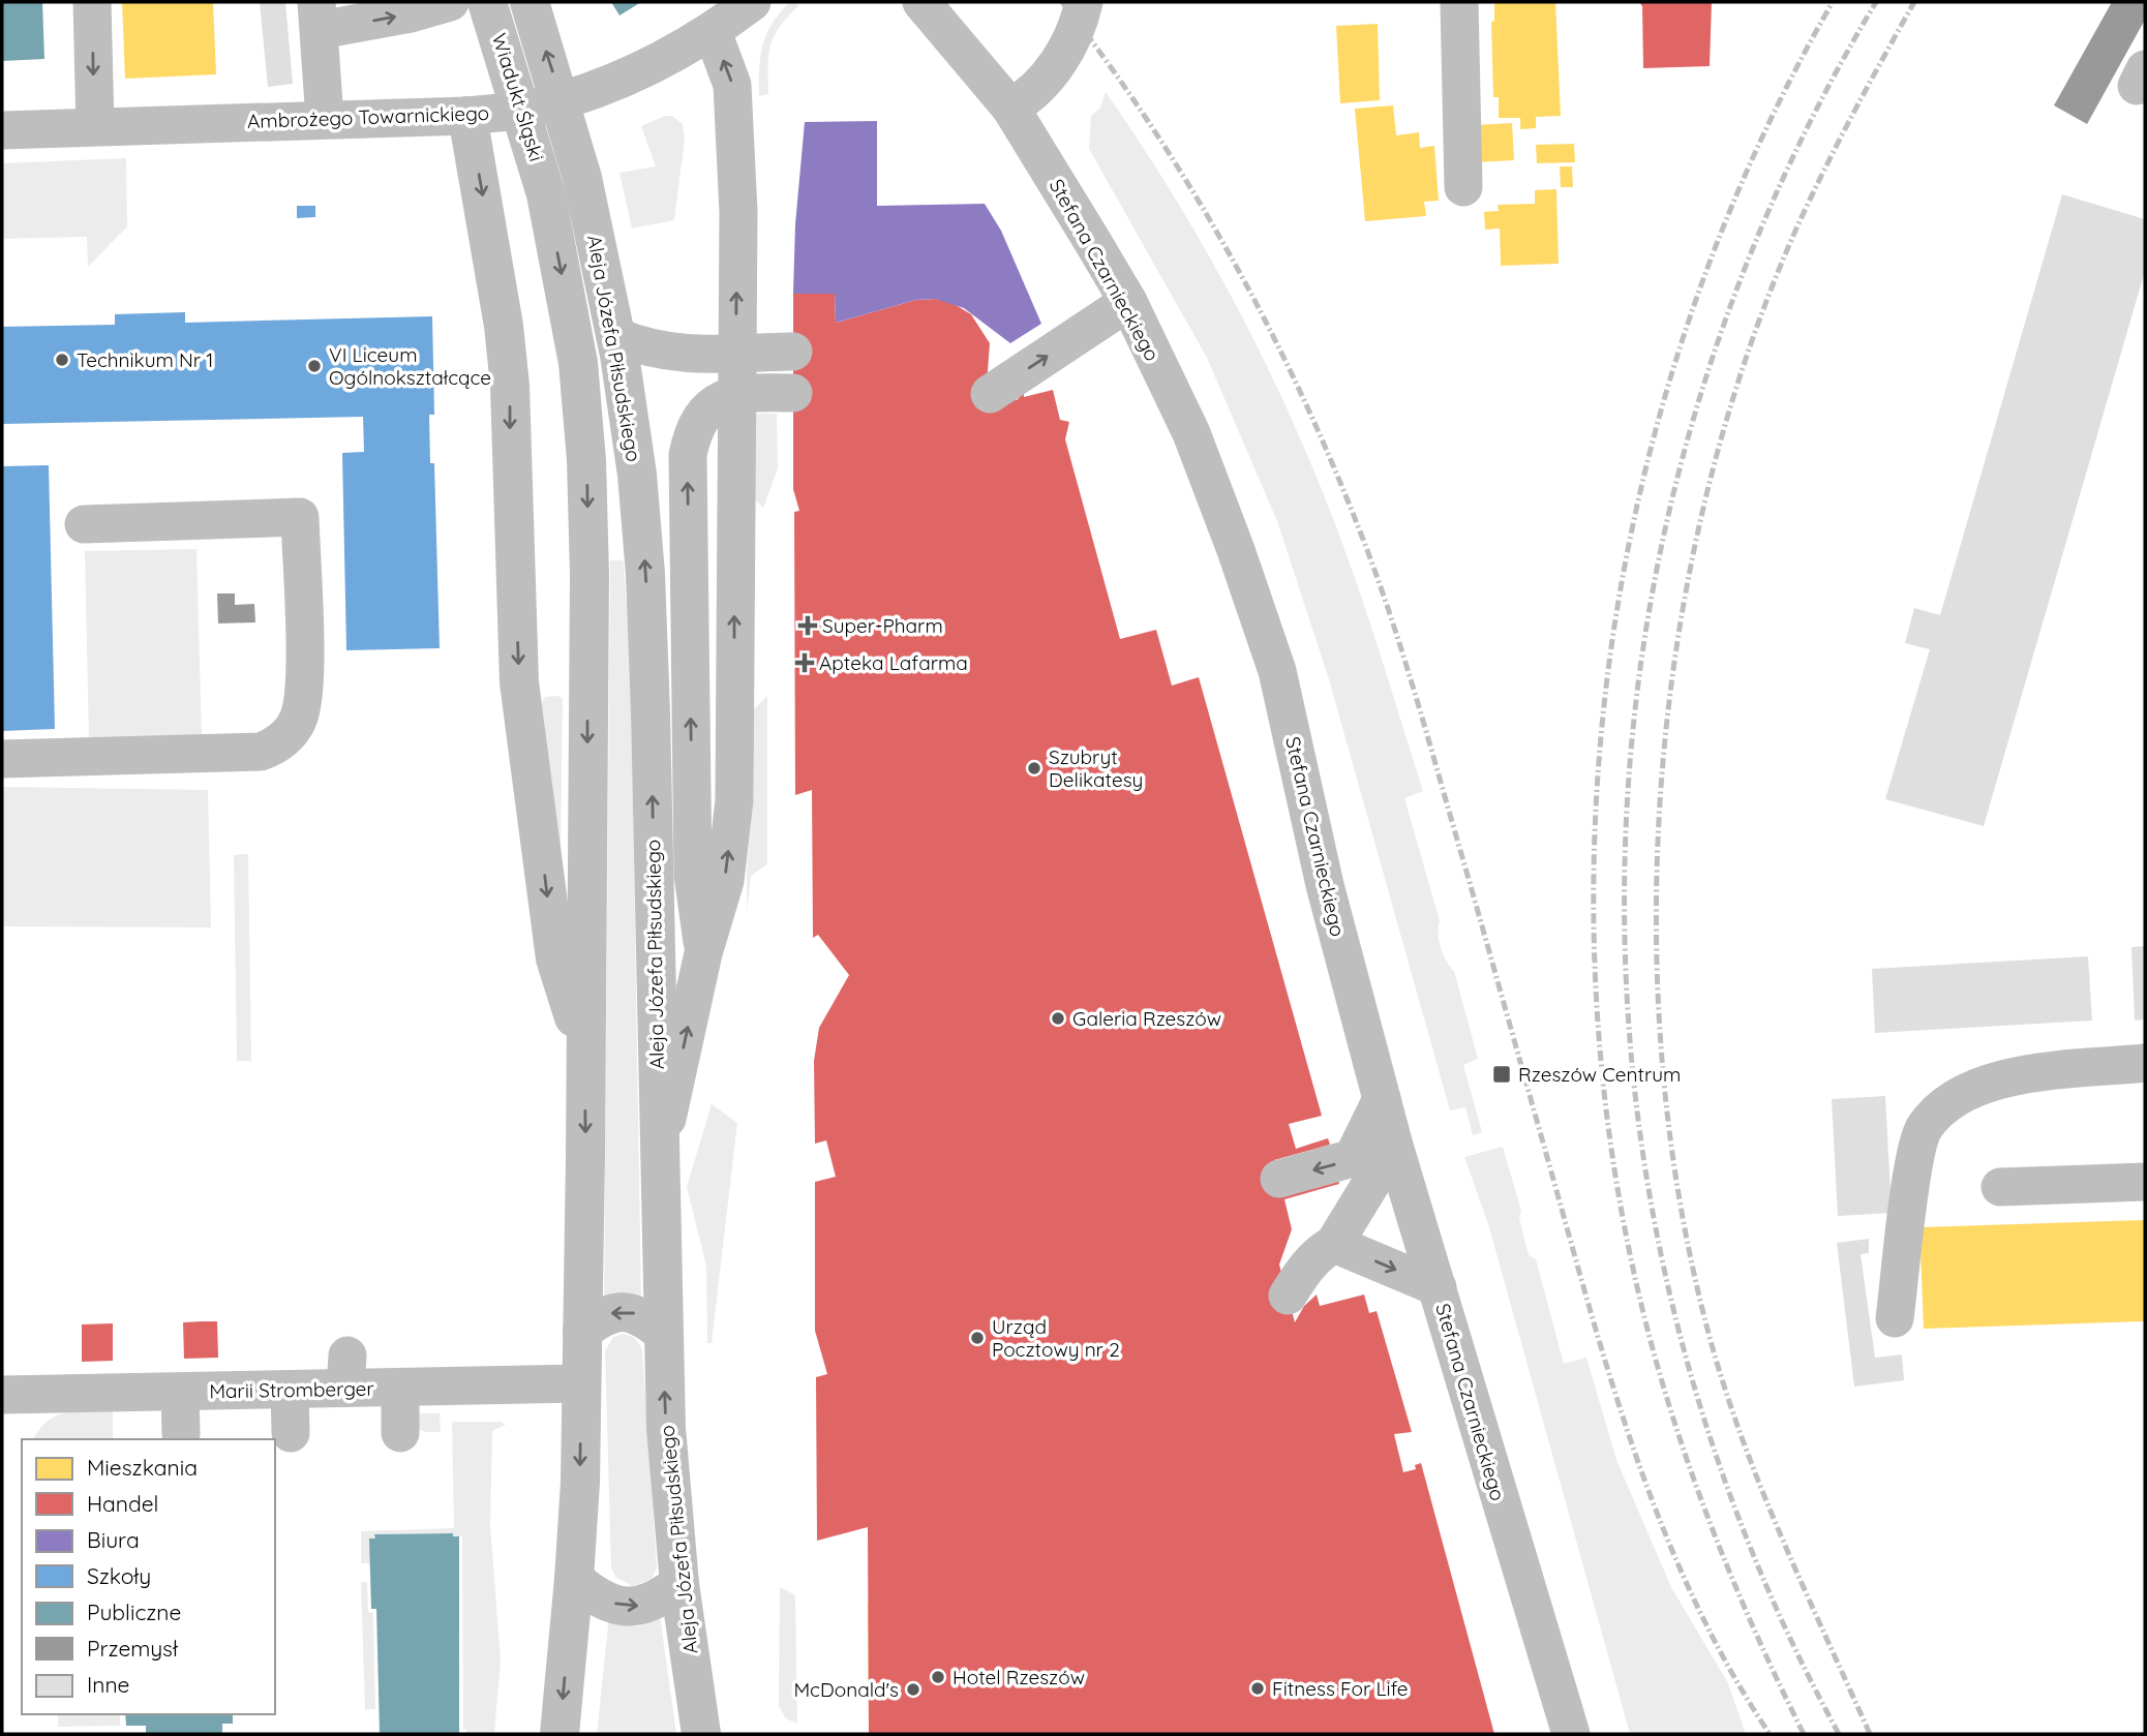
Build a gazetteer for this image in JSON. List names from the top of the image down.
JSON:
{
  "streets": {
    "main road": ["Wiadukt Śląski", "Aleja Józefa Piłsudskiego"],
    "street": ["Ambrożego Towarnickiego", "Stefana Czarnieckiego", "Marii Stromberger"]
  },
  "crossings": [
    ["Wiadukt Śląski", "Aleja Józefa Piłsudskiego"],
    ["Aleja Józefa Piłsudskiego", "Marii Stromberger"]
  ],
  "places": {
    "other": [
      "Technikum Nr 1",
      "VI Liceum Ogólnokształcące",
      "Szubryt Delikatesy",
      "Galeria Rzeszów",
      "Urząd Pocztowy nr 2",
      "Hotel Rzeszów",
      "Fitness For Life",
      "McDonald's"
    ],
    "health": ["Super-Pharm", "Apteka Lafarma"],
    "transit": ["Rzeszów Centrum"]
  },
  "legend": [
    "Mieszkania",
    "Handel",
    "Biura",
    "Szkoły",
    "Publiczne",
    "Przemysł",
    "Inne"
  ]
}
